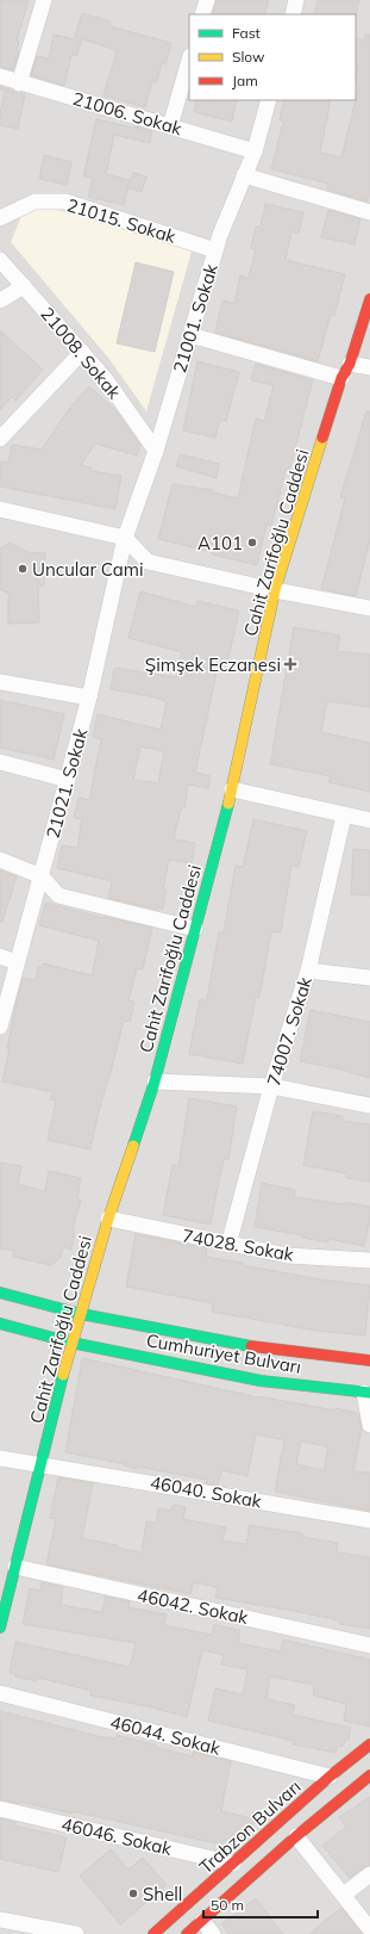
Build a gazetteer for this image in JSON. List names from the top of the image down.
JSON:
{
  "streets": {
    "street": [
      "21006. Sokak",
      "21015. Sokak",
      "21001. Sokak",
      "21008. Sokak",
      "Cahit Zarifoğlu Caddesi",
      "21021. Sokak",
      "74007. Sokak",
      "74028. Sokak",
      "Cumhuriyet Bulvarı",
      "46040. Sokak",
      "46042. Sokak",
      "46044. Sokak",
      "Trabzon Bulvarı",
      "46046. Sokak"
    ]
  },
  "crossings": [
    ["21006. Sokak", "21001. Sokak"],
    ["21015. Sokak", "21001. Sokak"],
    ["21001. Sokak", "21008. Sokak"],
    ["21001. Sokak", "21021. Sokak"],
    ["Cahit Zarifoğlu Caddesi", "74028. Sokak"],
    ["Cahit Zarifoğlu Caddesi", "Cumhuriyet Bulvarı"],
    ["Cahit Zarifoğlu Caddesi", "46040. Sokak"],
    ["Cahit Zarifoğlu Caddesi", "46042. Sokak"],
    ["74007. Sokak", "74028. Sokak"],
    ["46044. Sokak", "Trabzon Bulvarı"],
    ["Trabzon Bulvarı", "46046. Sokak"]
  ],
  "places": {
    "other": ["A101", "Uncular Cami", "Shell"],
    "health": ["Şimşek Eczanesi"]
  },
  "legend": ["Fast", "Slow", "Jam"],
  "scale_bar": "50 m"
}
